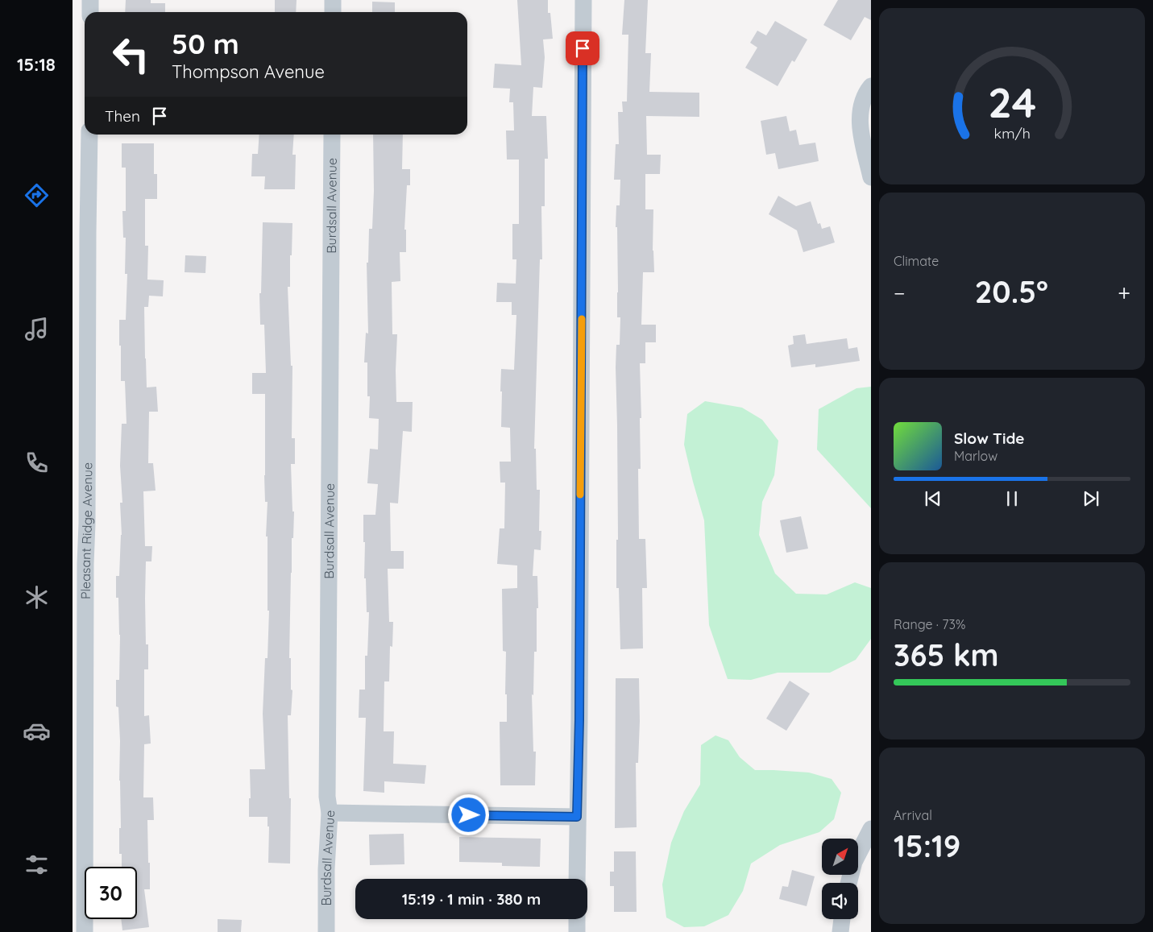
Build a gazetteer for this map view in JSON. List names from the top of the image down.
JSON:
{
  "streets": {
    "street": ["Burdsall Avenue", "Pleasant Ridge Avenue"]
  },
  "north": "top right",
  "page": {
    "tabs": "15:18",
    "turn": ["50 m", "Thompson Avenue"],
    "then": "Then",
    "tile": [
      "Climate",
      ["Range · 73%", "365 km"],
      ["Arrival", "15:19"]
    ],
    "heat": ["−", "20.5°", "+"],
    "song": ["Slow Tide", "Marlow"],
    "limit": "30",
    "trip": "15:19 · 1 min · 380 m",
    "gauge": ["24", "km/h"]
  }
}
